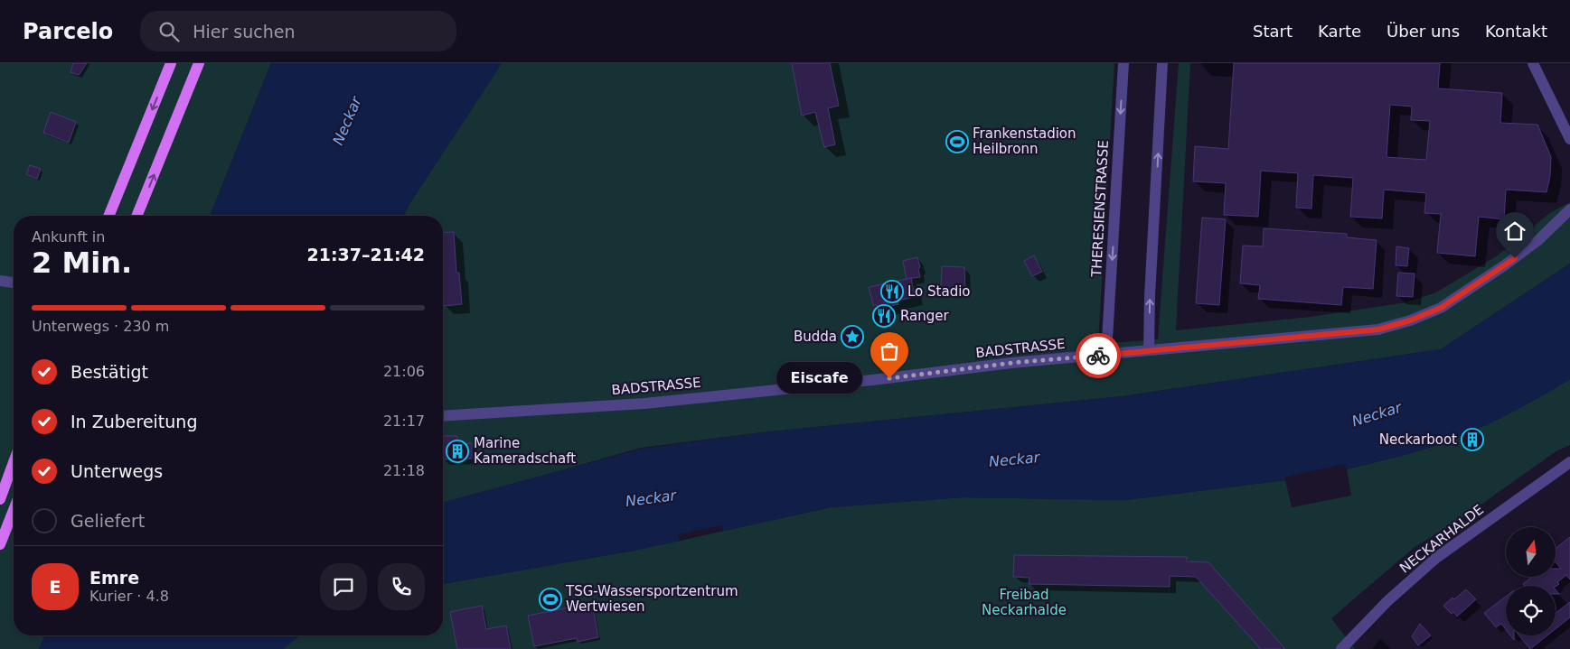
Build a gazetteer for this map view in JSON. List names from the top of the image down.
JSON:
{
  "streets": {
    "street": ["THERESIENSTRASSE", "BADSTRASSE", "NECKARHALDE"]
  },
  "crossings": [
    ["THERESIENSTRASSE", "BADSTRASSE"]
  ],
  "water": ["Neckar"],
  "parks": ["Freibad Neckarhalde"],
  "places": {
    "sports": ["Frankenstadion Heilbronn", "TSG-Wassersportzentrum Wertwiesen"],
    "restaurant": ["Lo Stadio", "Ranger"],
    "place": ["Budda"],
    "other": ["Eiscafe"],
    "building": ["Neckarboot", "Marine Kameradschaft"]
  },
  "north": "top",
  "page": {
    "header": "Parcelo",
    "search": "Hier suchen",
    "nav": [
      "Start",
      "Karte",
      "Über uns",
      "Kontakt"
    ],
    "heading": ["2 Min.", "Ankunft in", "21:37–21:42"],
    "panel": ["Emre", "Kurier · 4.8"],
    "bar": "Unterwegs · 230 m",
    "list": [
      ["Bestätigt", "21:06"],
      ["In Zubereitung", "21:17"],
      ["Unterwegs", "21:18"],
      "Geliefert"
    ],
    "bubble": "Eiscafe",
    "round": "E"
  }
}
